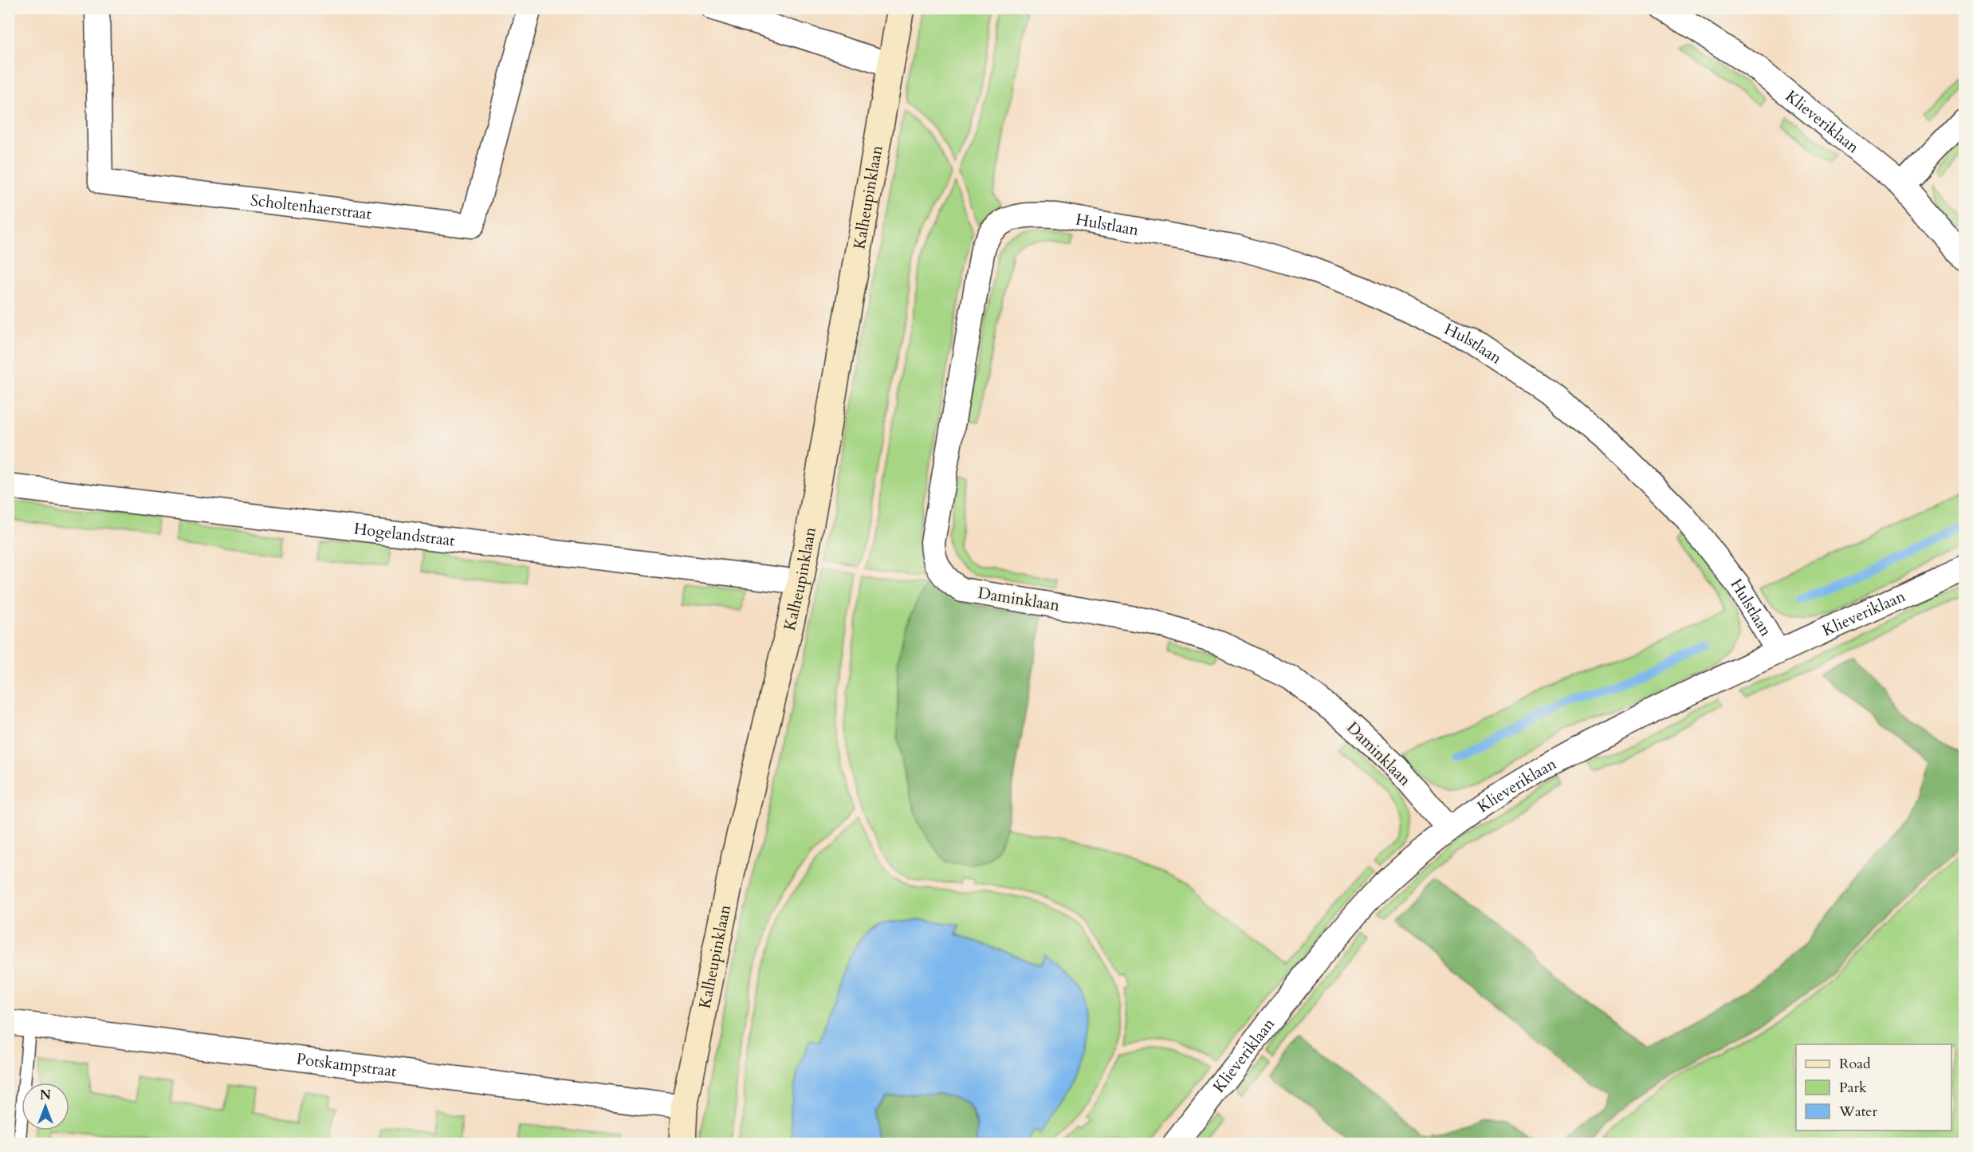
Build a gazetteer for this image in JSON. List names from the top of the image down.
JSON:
{
  "streets": {
    "street": [
      "Klieveriklaan",
      "Kalheupinklaan",
      "Scholtenhaerstraat",
      "Hulstlaan",
      "Hogelandstraat",
      "Daminklaan",
      "Potskampstraat"
    ]
  },
  "crossings": [
    ["Klieveriklaan", "Hulstlaan"],
    ["Klieveriklaan", "Daminklaan"],
    ["Kalheupinklaan", "Hogelandstraat"],
    ["Kalheupinklaan", "Potskampstraat"],
    ["Hulstlaan", "Daminklaan"]
  ],
  "legend": ["Road", "Park", "Water"],
  "north": "top"
}
